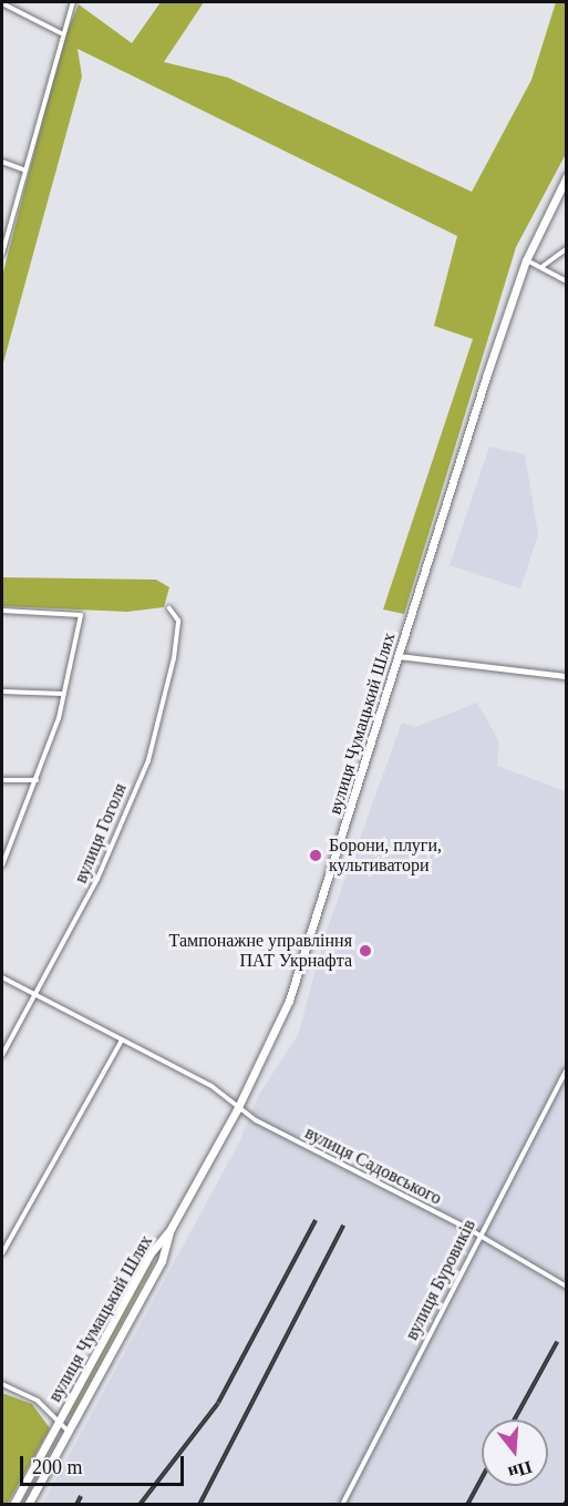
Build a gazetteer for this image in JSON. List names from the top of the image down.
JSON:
{
  "streets": {
    "main road": ["вулиця Чумацький Шлях"],
    "street": ["вулиця Гоголя", "вулиця Садовського", "вулиця Буровиків"]
  },
  "crossings": [
    ["вулиця Чумацький Шлях", "вулиця Садовського"],
    ["вулиця Гоголя", "вулиця Садовського"],
    ["вулиця Садовського", "вулиця Буровиків"]
  ],
  "places": ["Борони, плуги, культиватори", "Тампонажне управління ПАТ Укрнафта"],
  "scale_bar": "200 m",
  "north": "bottom"
}
